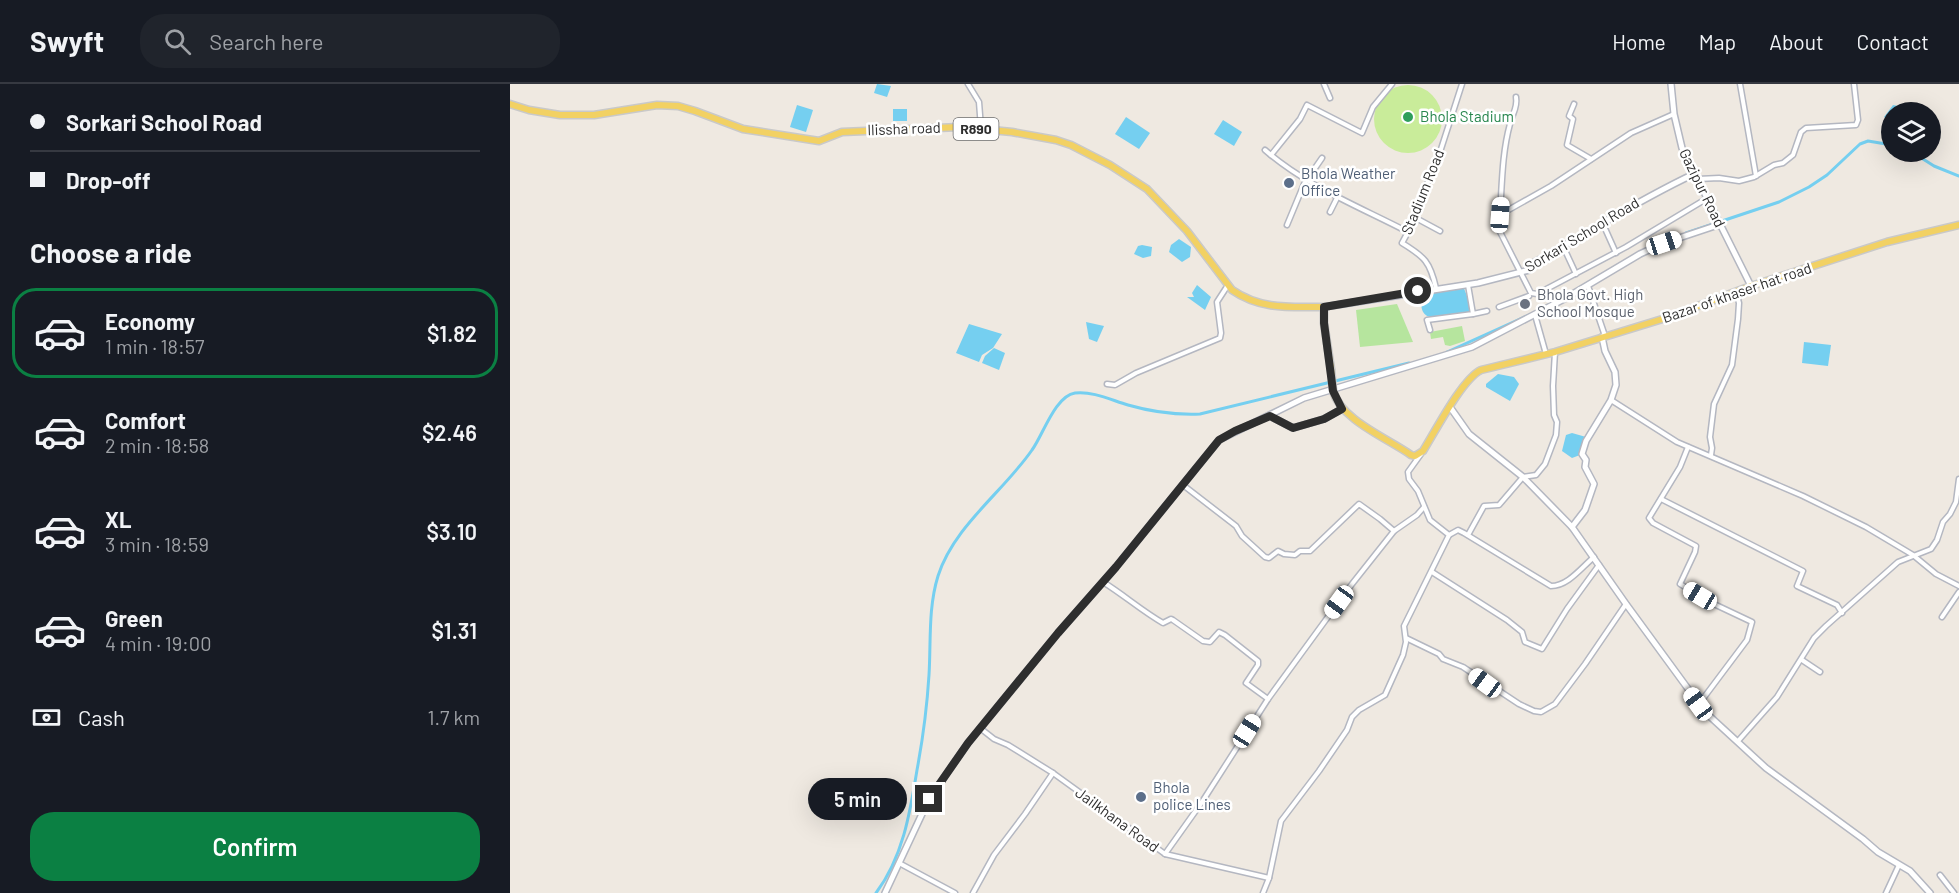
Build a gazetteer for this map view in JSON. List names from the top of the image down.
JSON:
{
  "streets": {
    "main road": ["Ilissha road", "R890", "Bazar of khaser hat road"],
    "street": [
      "Gazipur Road",
      "Stadium Road",
      "Sorkari School Road",
      "Jailkhana Road"
    ]
  },
  "crossings": [
    ["Ilissha road", "Sorkari School Road"],
    ["Gazipur Road", "Sorkari School Road"],
    ["Gazipur Road", "Bazar of khaser hat road"],
    ["Stadium Road", "Sorkari School Road"]
  ],
  "places": [
    "Bhola Stadium",
    "Bhola Weather Office",
    "Bhola Govt. High School Mosque",
    "Bhola police Lines"
  ],
  "page": {
    "header": "Swyft",
    "search": "Search here",
    "nav": [
      "Home",
      "Map",
      "About",
      "Contact"
    ],
    "banner": ["Sorkari School Road", "Drop-off"],
    "heading": "Choose a ride",
    "list": [
      {
        "name": "Economy",
        "note": "1 min · 18:57",
        "value": "$1.82"
      },
      {
        "name": "Comfort",
        "note": "2 min · 18:58",
        "value": "$2.46"
      },
      {
        "name": "XL",
        "note": "3 min · 18:59",
        "value": "$3.10"
      },
      {
        "name": "Green",
        "note": "4 min · 19:00",
        "value": "$1.31"
      }
    ],
    "pay": ["Cash", "1.7 km"],
    "bubble": "5 min",
    "buttons": "Confirm"
  }
}
